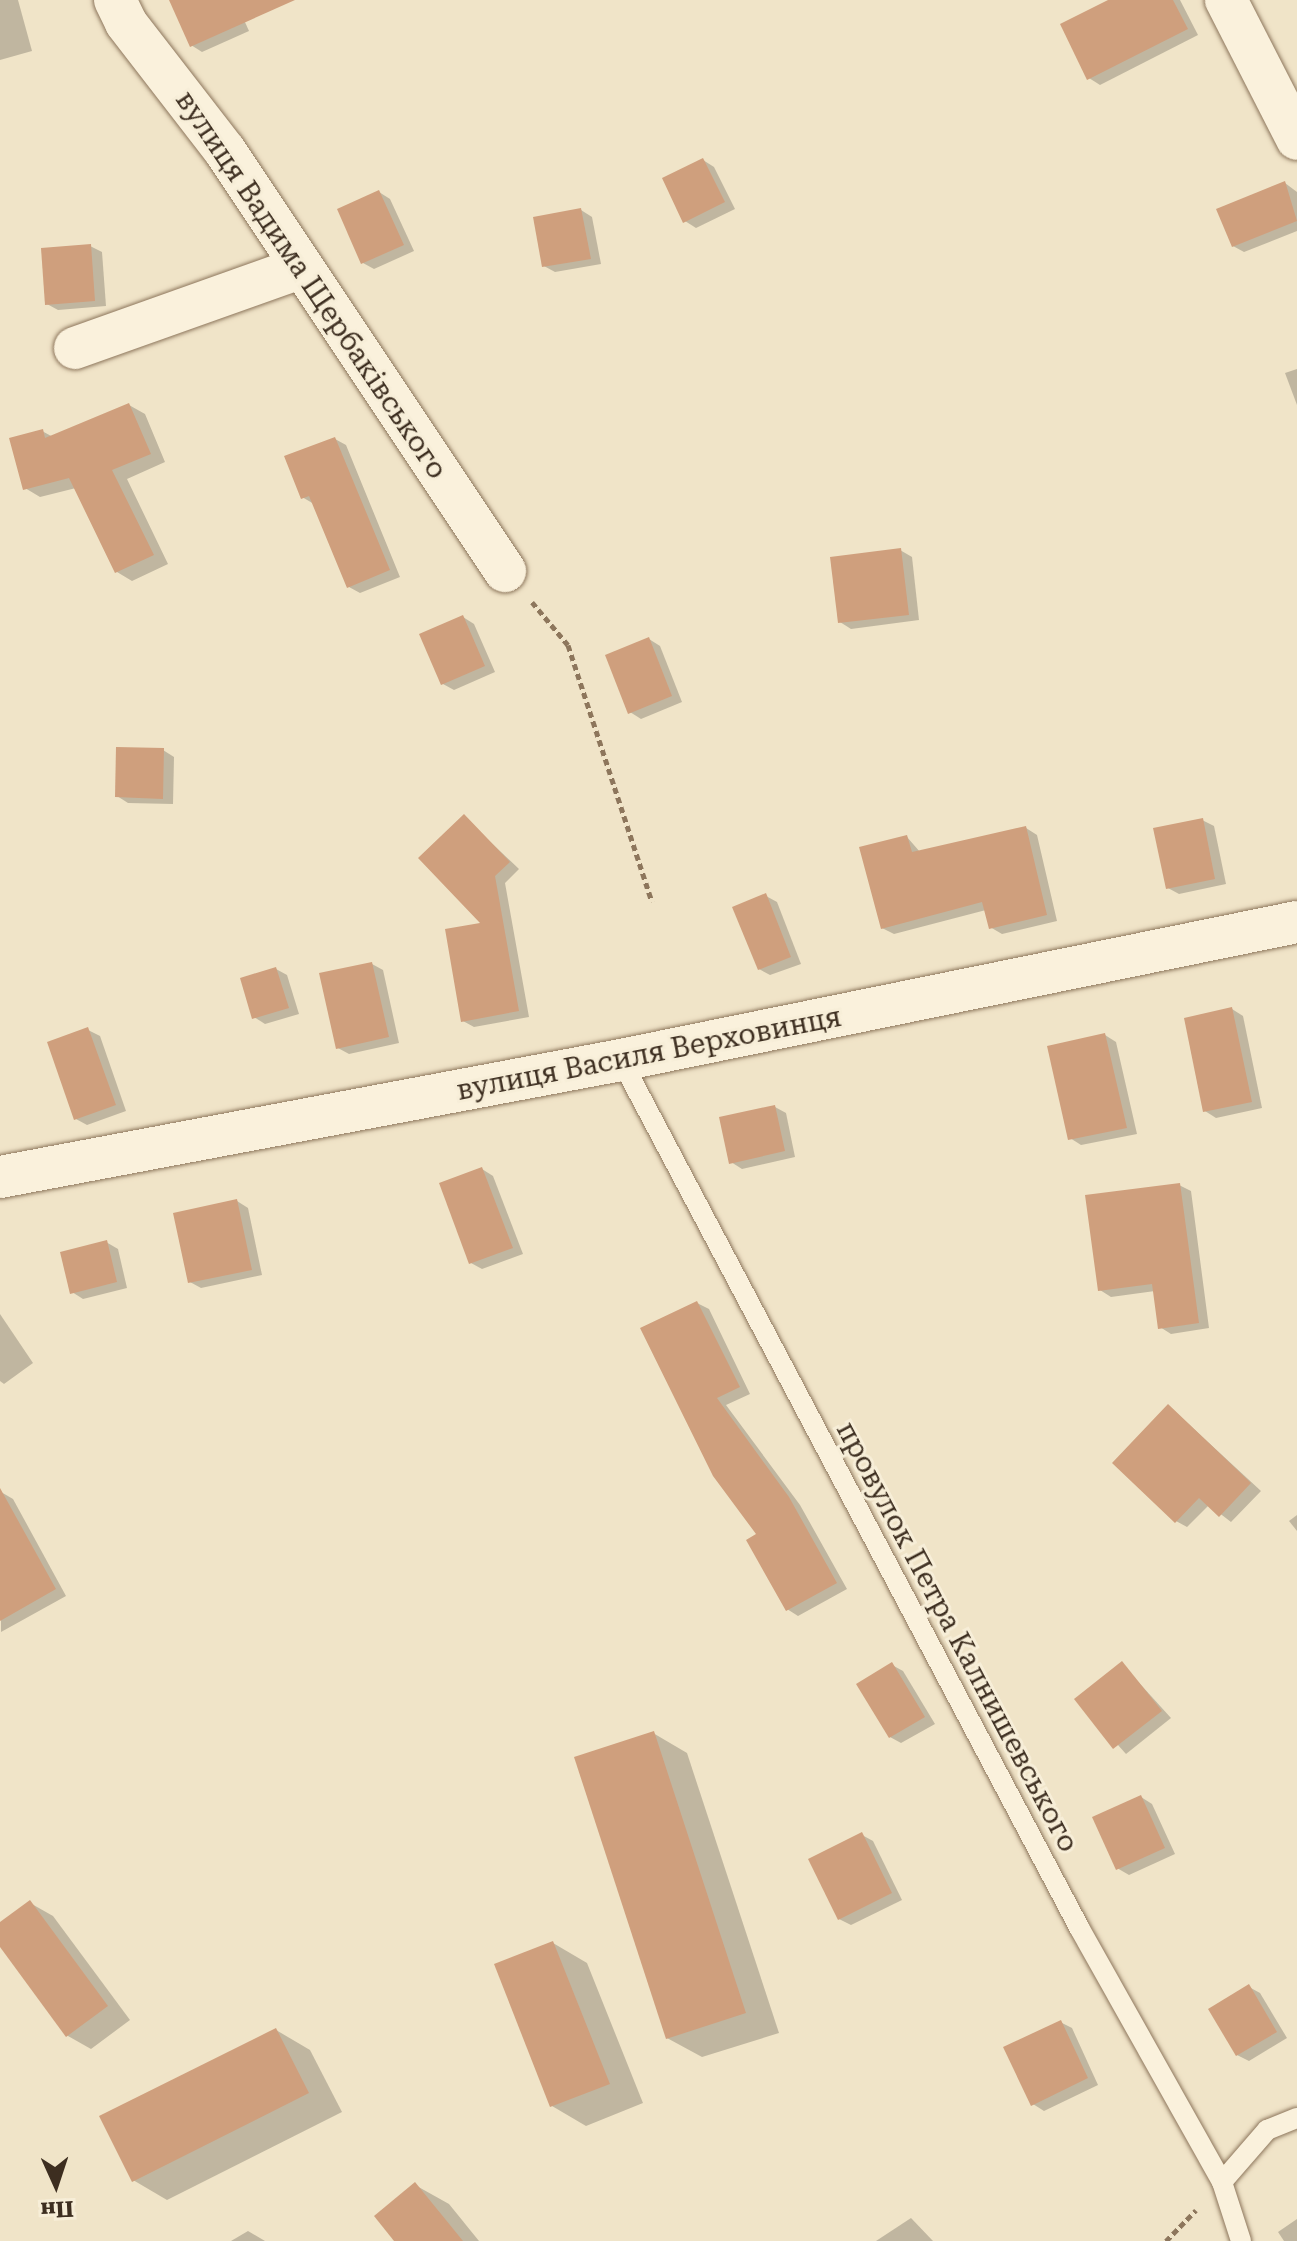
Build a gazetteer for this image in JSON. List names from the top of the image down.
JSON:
{
  "streets": {
    "street": ["вулиця Вадима Щербаківського", "вулиця Василя Верховинця"],
    "lane": ["провулок Петра Калнишевського"]
  },
  "crossings": [
    ["вулиця Василя Верховинця", "провулок Петра Калнишевського"]
  ],
  "north": "bottom"
}
